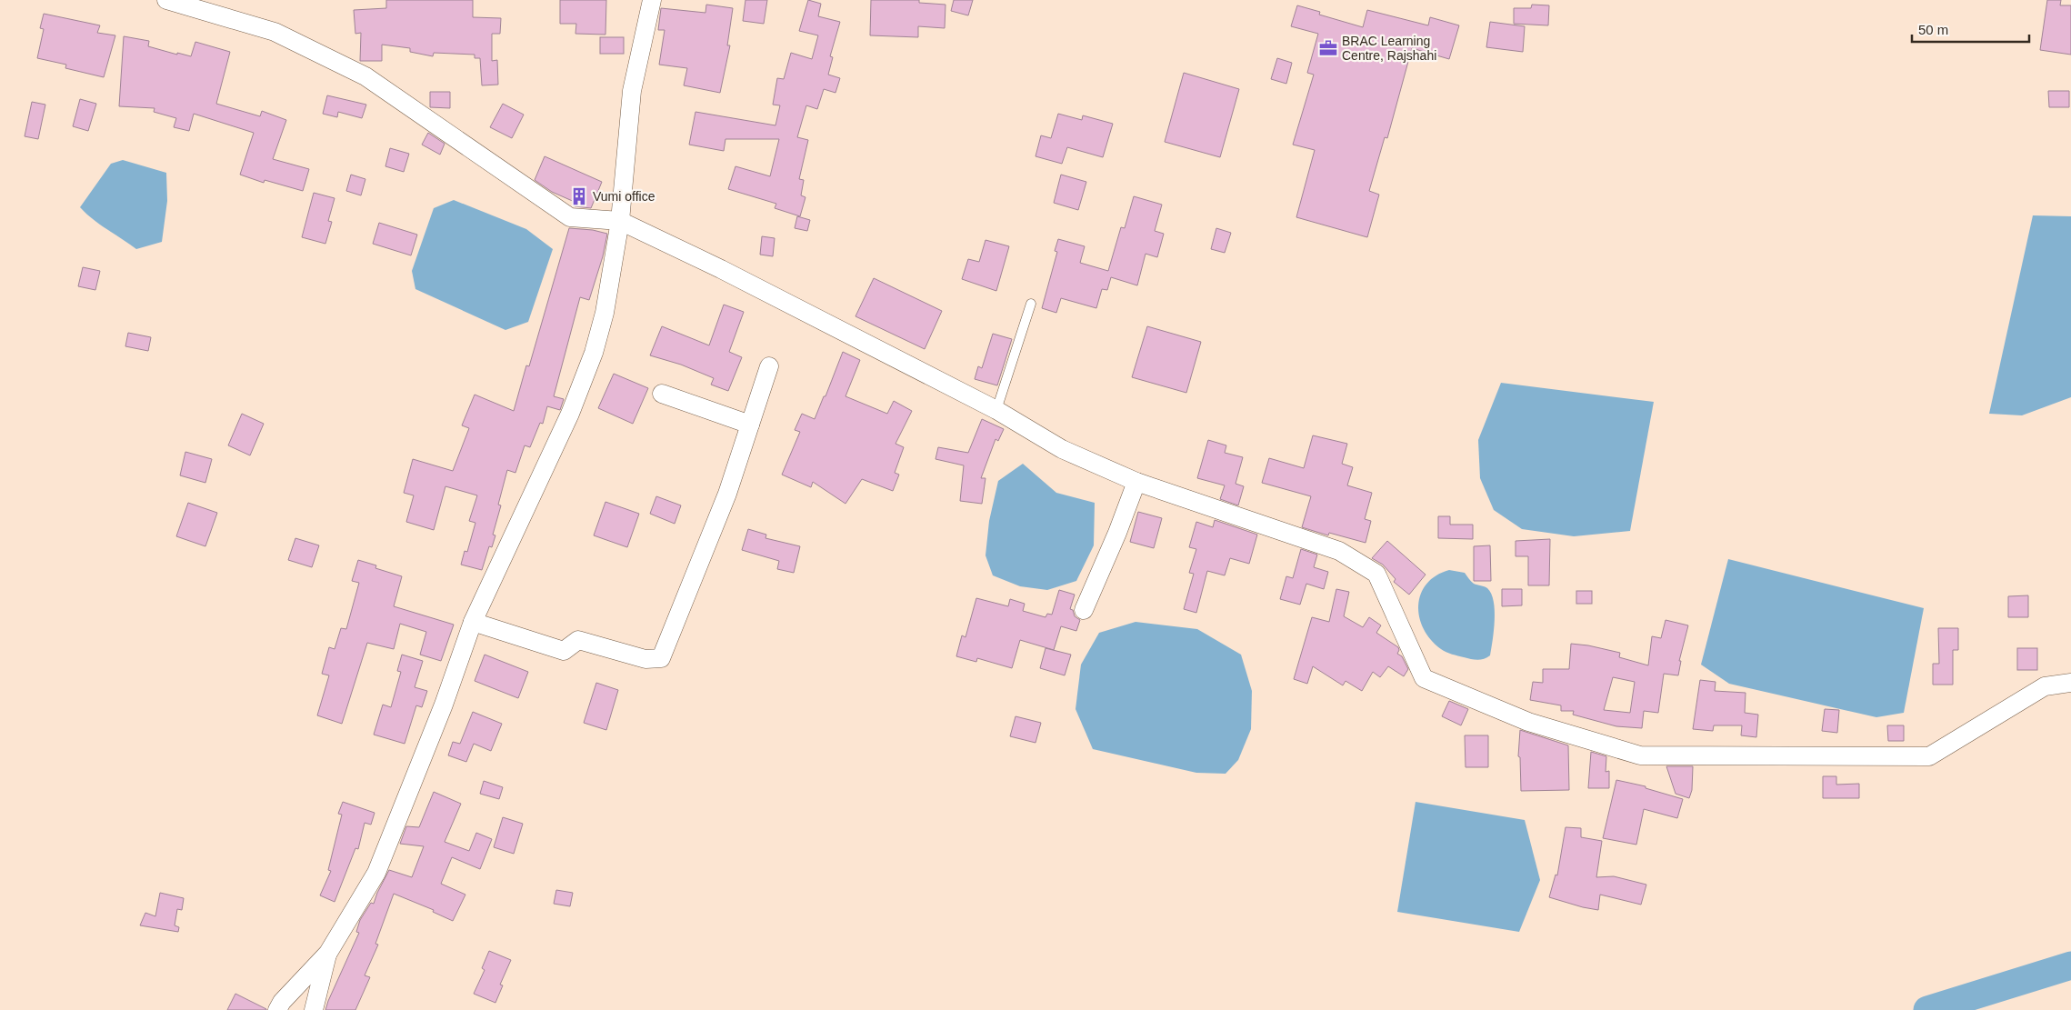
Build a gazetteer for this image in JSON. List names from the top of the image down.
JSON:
{
  "places": {
    "office": ["BRAC Learning Centre, Rajshahi"],
    "building": ["Vumi office"]
  },
  "scale_bar": "50 m"
}
